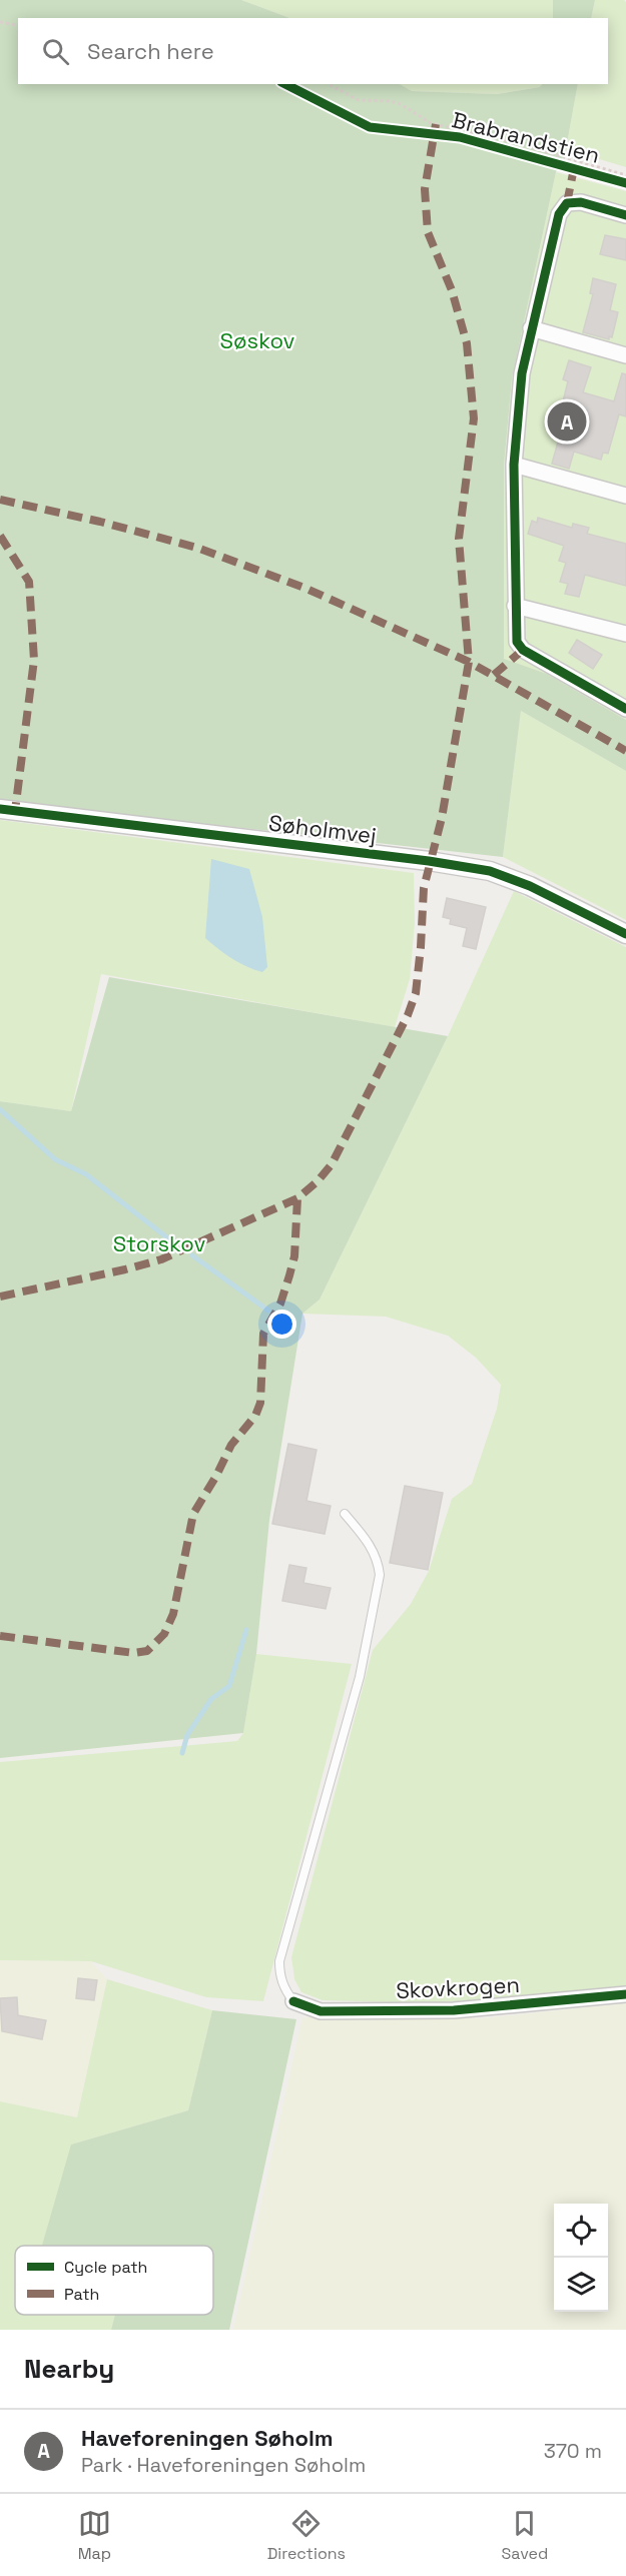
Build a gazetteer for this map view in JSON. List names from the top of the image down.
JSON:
{
  "streets": {
    "street": ["Søholmvej", "Skovkrogen"],
    "cycle path": ["Brabrandstien"]
  },
  "parks": ["Søskov", "Storskov"],
  "legend": ["Cycle path", "Path"],
  "page": {
    "search": "Search here",
    "pins": "A",
    "heading": "Nearby",
    "list": [
      {
        "mark": "A",
        "name": "Haveforeningen Søholm",
        "note": "Park · Haveforeningen Søholm",
        "value": "370 m"
      }
    ],
    "nav": ["Map", "Directions", "Saved"]
  }
}
